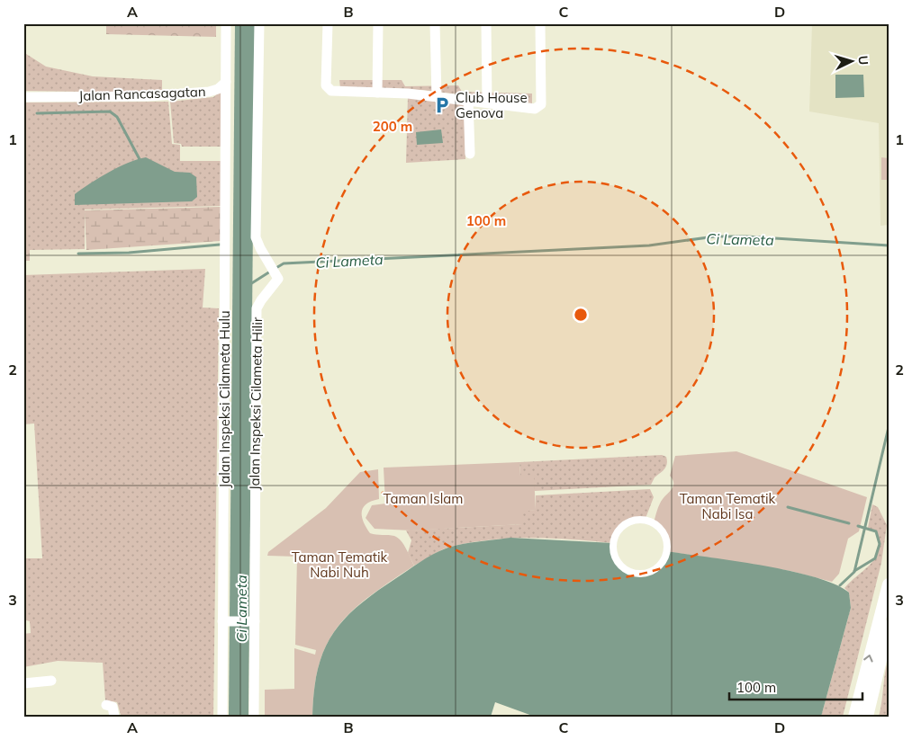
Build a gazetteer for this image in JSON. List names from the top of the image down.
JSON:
{
  "streets": {
    "street": ["Jalan Rancasagatan", "Jalan Inspeksi Cilameta Hulu", "Jalan Inspeksi Cilameta Hilir"]
  },
  "crossings": [
    ["Jalan Rancasagatan", "Jalan Inspeksi Cilameta Hulu"]
  ],
  "water": ["Ci Lameta"],
  "parks": ["Taman Islam", "Taman Tematik Nabi Isa", "Taman Tematik Nabi Nuh"],
  "places": {
    "parking": ["Club House Genova"]
  },
  "scale_bar": "100 m",
  "north": "right",
  "grid": {
    "columns": [
      "A",
      "B",
      "C",
      "D"
    ],
    "rows": ["1", "2", "3"]
  },
  "rings": ["200 m", "100 m"]
}
